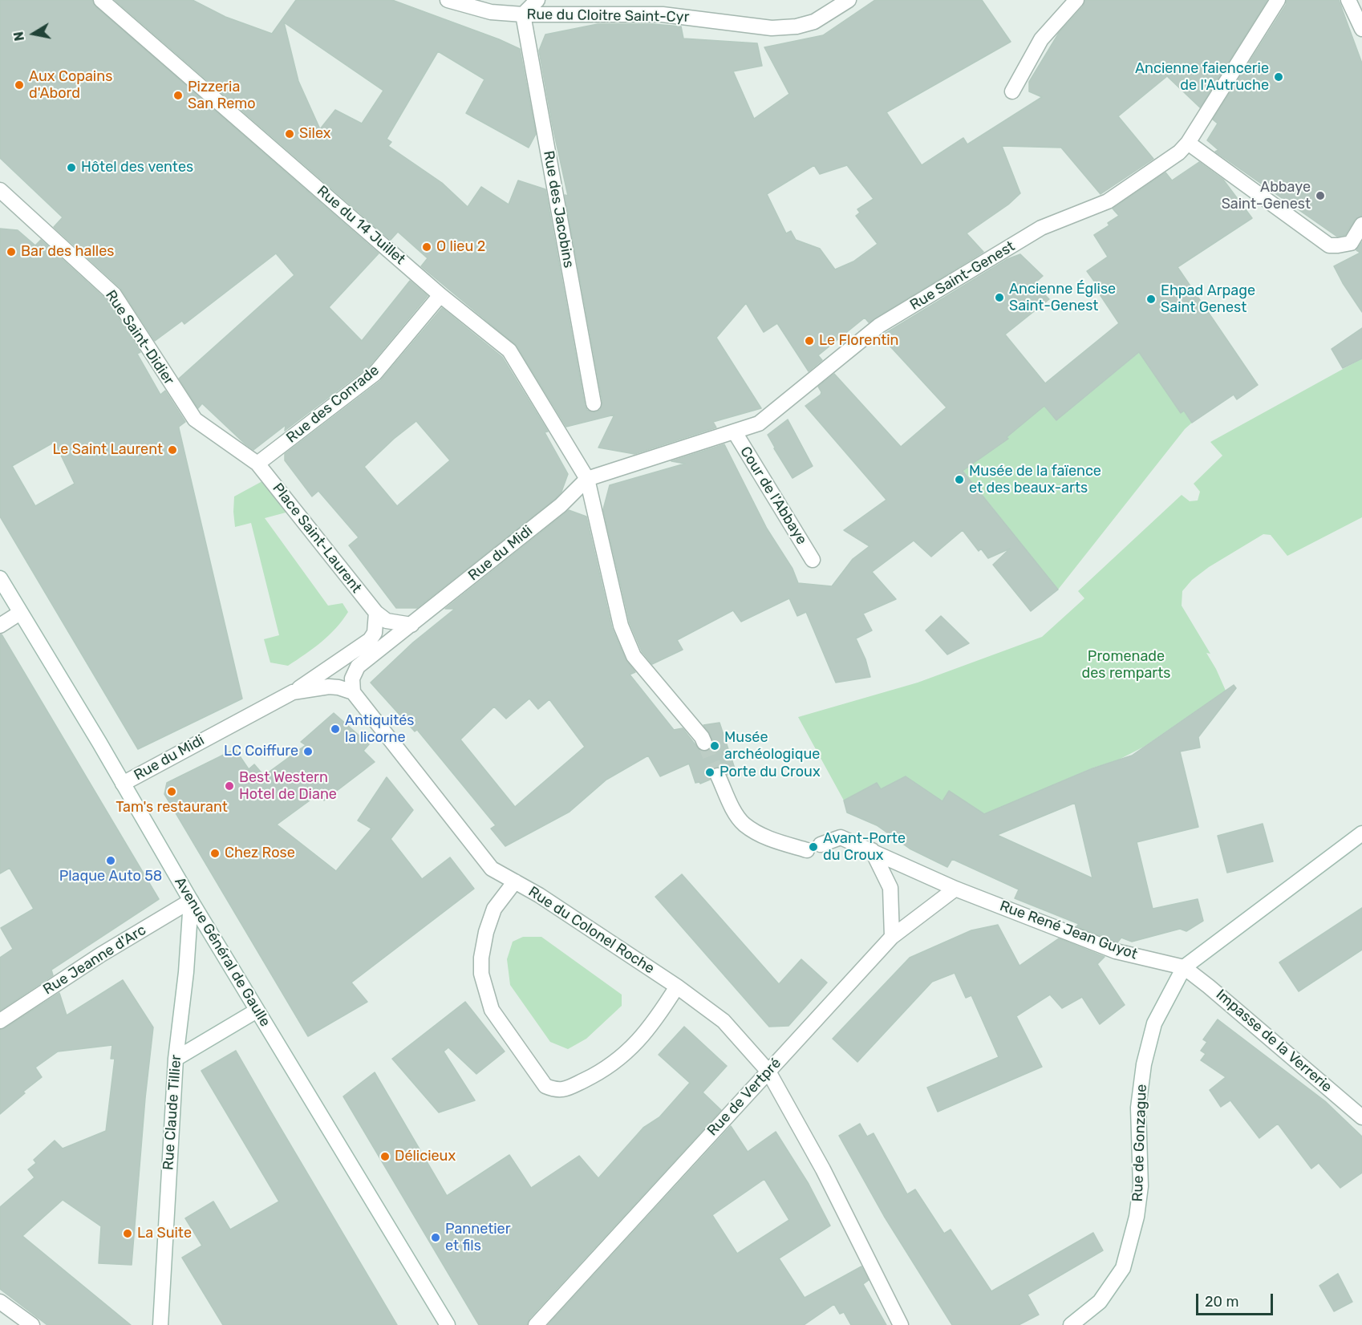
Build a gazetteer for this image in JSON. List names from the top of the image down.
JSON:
{
  "streets": {
    "street": [
      "Rue du Cloitre Saint-Cyr",
      "Rue des Jacobins",
      "Rue du 14 Juillet",
      "Rue Saint-Genest",
      "Rue Saint-Didier",
      "Rue des Conrade",
      "Cour de l'Abbaye",
      "Place Saint-Laurent",
      "Rue du Midi",
      "Rue du Colonel Roche",
      "Rue René Jean Guyot",
      "Avenue Général de Gaulle",
      "Rue Jeanne d'Arc",
      "Impasse de la Verrerie",
      "Rue de Vertpré",
      "Rue Claude Tillier",
      "Rue de Gonzague"
    ]
  },
  "crossings": [
    ["Rue du Cloitre Saint-Cyr", "Rue des Jacobins"],
    ["Rue du 14 Juillet", "Rue Saint-Genest"],
    ["Rue du 14 Juillet", "Rue des Conrade"],
    ["Rue du 14 Juillet", "Rue du Midi"],
    ["Rue Saint-Genest", "Cour de l'Abbaye"],
    ["Rue Saint-Genest", "Rue du Midi"],
    ["Rue Saint-Didier", "Rue des Conrade"],
    ["Rue Saint-Didier", "Place Saint-Laurent"],
    ["Rue des Conrade", "Place Saint-Laurent"],
    ["Place Saint-Laurent", "Rue du Midi"],
    ["Rue du Midi", "Rue du Colonel Roche"],
    ["Rue du Midi", "Avenue Général de Gaulle"],
    ["Rue du Colonel Roche", "Rue de Vertpré"],
    ["Rue René Jean Guyot", "Impasse de la Verrerie"],
    ["Rue René Jean Guyot", "Rue de Gonzague"],
    ["Avenue Général de Gaulle", "Rue Jeanne d'Arc"],
    ["Avenue Général de Gaulle", "Rue Claude Tillier"],
    ["Rue Jeanne d'Arc", "Rue Claude Tillier"],
    ["Impasse de la Verrerie", "Rue de Gonzague"]
  ],
  "parks": ["Promenade des remparts"],
  "places": [
    "Ancienne faiencerie de l'Autruche",
    "Aux Copains d'Abord",
    "Pizzeria San Remo",
    "Silex",
    "Hôtel des ventes",
    "Abbaye Saint-Genest",
    "O lieu 2",
    "Bar des halles",
    "Ancienne Église Saint-Genest",
    "Ehpad Arpage Saint Genest",
    "Le Florentin",
    "Le Saint Laurent",
    "Musée de la faïence et des beaux-arts",
    "Antiquités la licorne",
    "Musée archéologique",
    "LC Coiffure",
    "Porte du Croux",
    "Best Western Hotel de Diane",
    "Tam's restaurant",
    "Avant-Porte du Croux",
    "Chez Rose",
    "Plaque Auto 58",
    "Délicieux",
    "La Suite",
    "Pannetier et fils"
  ],
  "scale_bar": "20 m",
  "north": "left"
}
